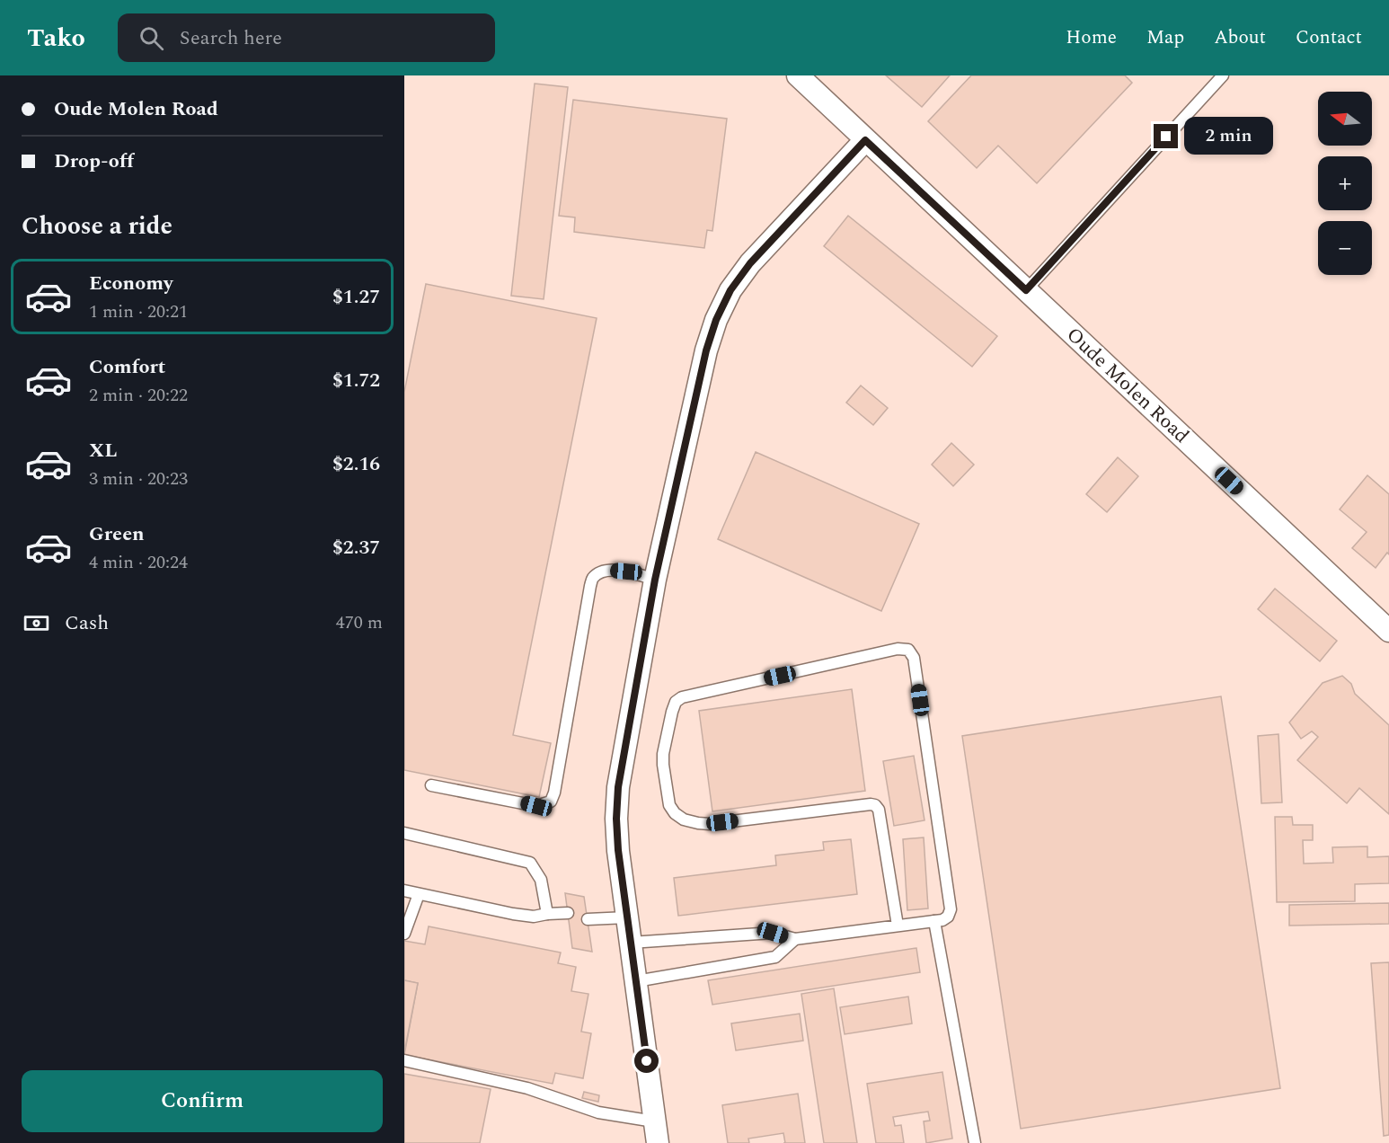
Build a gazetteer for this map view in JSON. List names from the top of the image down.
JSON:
{
  "streets": {
    "street": ["Oude Molen Road"]
  },
  "north": "left",
  "page": {
    "header": "Tako",
    "search": "Search here",
    "nav": [
      "Home",
      "Map",
      "About",
      "Contact"
    ],
    "banner": ["Oude Molen Road", "Drop-off"],
    "map_buttons": ["+", "−"],
    "bubble": "2 min",
    "heading": "Choose a ride",
    "list": [
      {
        "name": "Economy",
        "note": "1 min · 20:21",
        "value": "$1.27"
      },
      {
        "name": "Comfort",
        "note": "2 min · 20:22",
        "value": "$1.72"
      },
      {
        "name": "XL",
        "note": "3 min · 20:23",
        "value": "$2.16"
      },
      {
        "name": "Green",
        "note": "4 min · 20:24",
        "value": "$2.37"
      }
    ],
    "pay": ["Cash", "470 m"],
    "buttons": "Confirm"
  }
}
